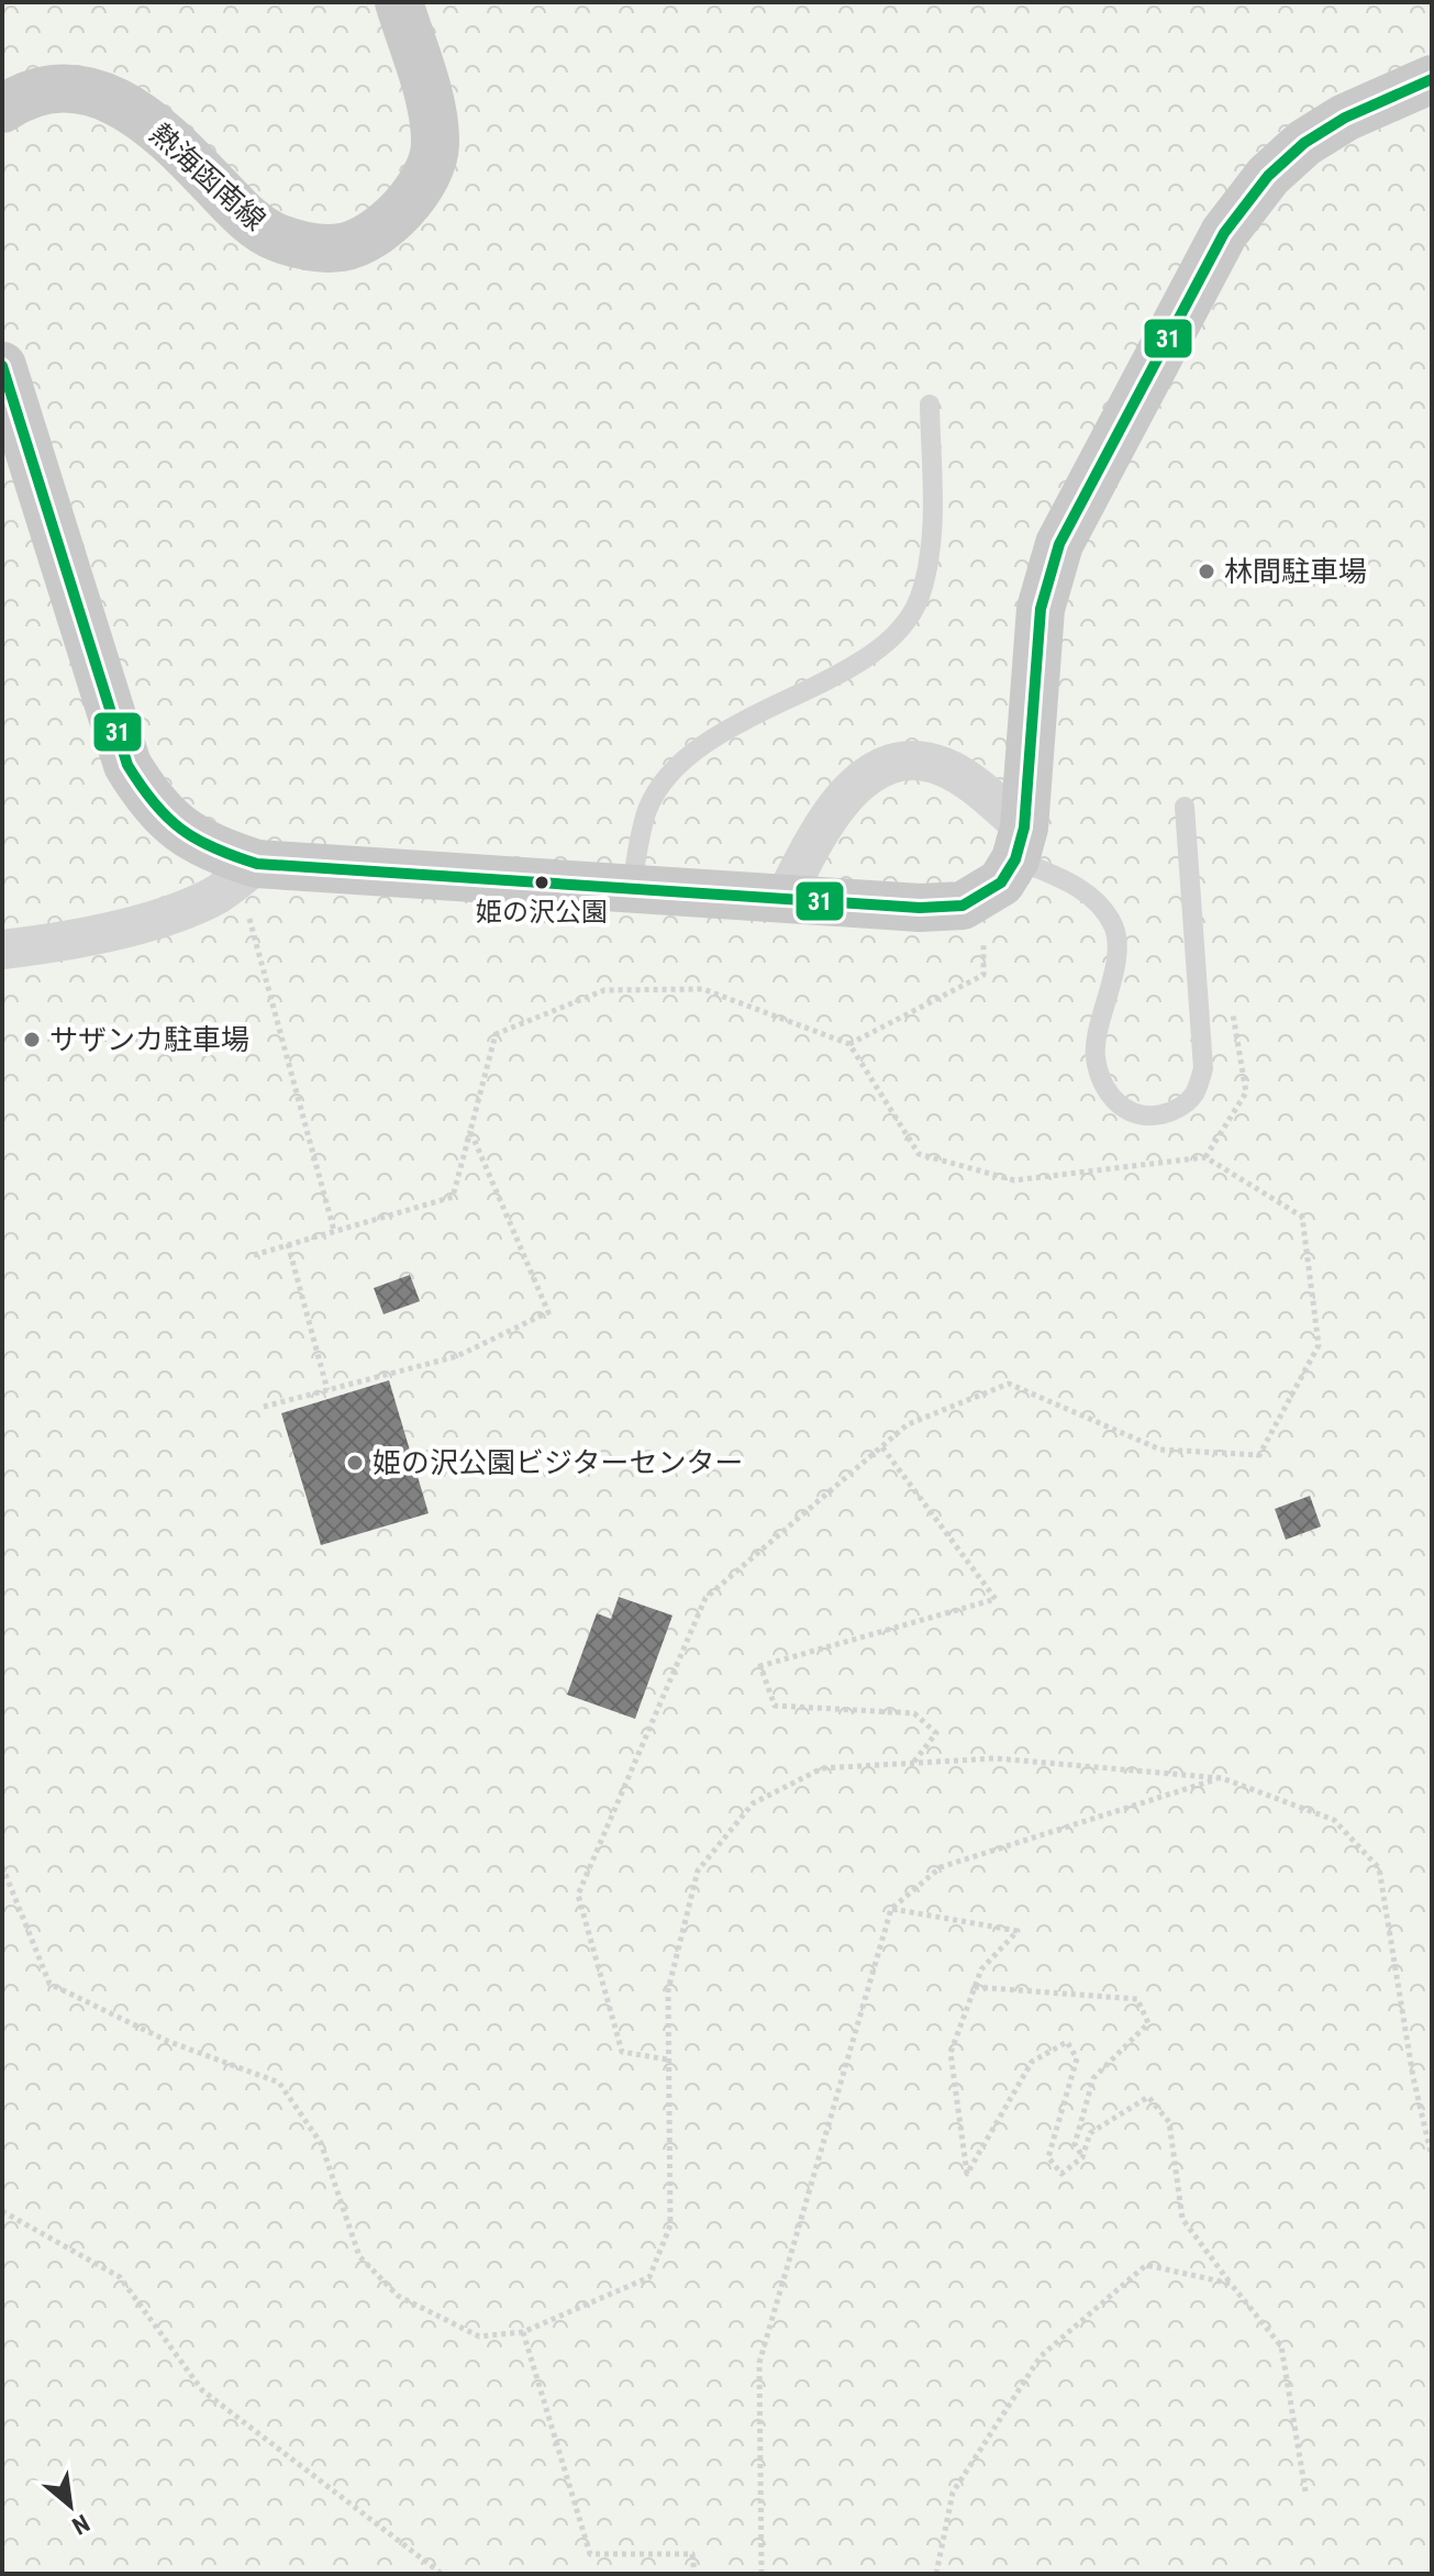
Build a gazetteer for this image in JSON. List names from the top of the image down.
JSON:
{
  "streets": {
    "main road": ["熱海函南線"]
  },
  "places": [
    "林間駐車場",
    "姫の沢公園",
    "サザンカ駐車場",
    "姫の沢公園ビジターセンター"
  ],
  "lines": ["transit line 31"],
  "north": "bottom right"
}
